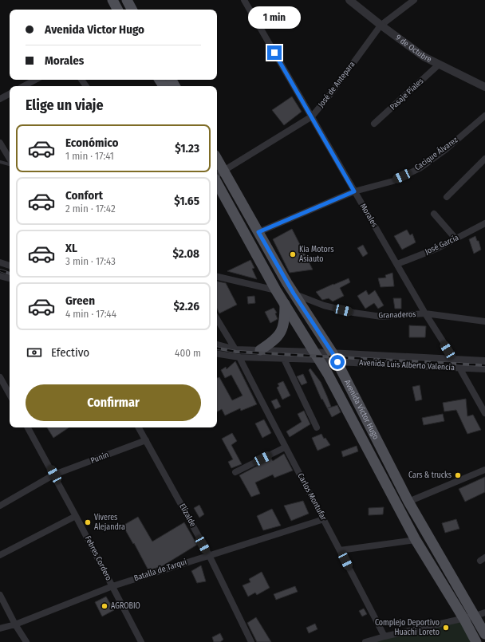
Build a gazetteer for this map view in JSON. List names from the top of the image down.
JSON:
{
  "streets": {
    "main road": ["Avenida Victor Hugo"],
    "street": [
      "9 de Octubre",
      "José de Antepara",
      "Pasaje Piales",
      "Cacique Álvarez",
      "Morales",
      "José García",
      "Granaderos",
      "Avenida Luis Alberto Valencia",
      "Punin",
      "Carlos Montufar",
      "Elizalde",
      "Febres Cordero",
      "Batalla de Tarqui"
    ]
  },
  "crossings": [
    ["9 de Octubre", "José de Antepara"],
    ["9 de Octubre", "Pasaje Piales"],
    ["José de Antepara", "Morales"],
    ["José de Antepara", "Avenida Victor Hugo"],
    ["Cacique Álvarez", "Morales"],
    ["Cacique Álvarez", "Avenida Victor Hugo"],
    ["Morales", "José García"],
    ["Morales", "Granaderos"],
    ["Morales", "Avenida Luis Alberto Valencia"],
    ["Granaderos", "Avenida Victor Hugo"],
    ["Avenida Luis Alberto Valencia", "Avenida Victor Hugo"],
    ["Avenida Luis Alberto Valencia", "Carlos Montufar"],
    ["Punin", "Elizalde"],
    ["Punin", "Febres Cordero"],
    ["Carlos Montufar", "Batalla de Tarqui"],
    ["Elizalde", "Batalla de Tarqui"],
    ["Febres Cordero", "Batalla de Tarqui"]
  ],
  "places": [
    "Kia Motors Asiauto",
    "Cars & trucks",
    "Viveres Alejandra",
    "AGROBIO",
    "Complejo Deportivo Huachi Loreto"
  ],
  "page": {
    "bubble": "1 min",
    "banner": ["Avenida Victor Hugo", "Morales"],
    "heading": "Elige un viaje",
    "list": [
      {
        "name": "Económico",
        "note": "1 min · 17:41",
        "value": "$1.23"
      },
      {
        "name": "Confort",
        "note": "2 min · 17:42",
        "value": "$1.65"
      },
      {
        "name": "XL",
        "note": "3 min · 17:43",
        "value": "$2.08"
      },
      {
        "name": "Green",
        "note": "4 min · 17:44",
        "value": "$2.26"
      }
    ],
    "pay": ["Efectivo", "400 m"],
    "buttons": "Confirmar"
  }
}
